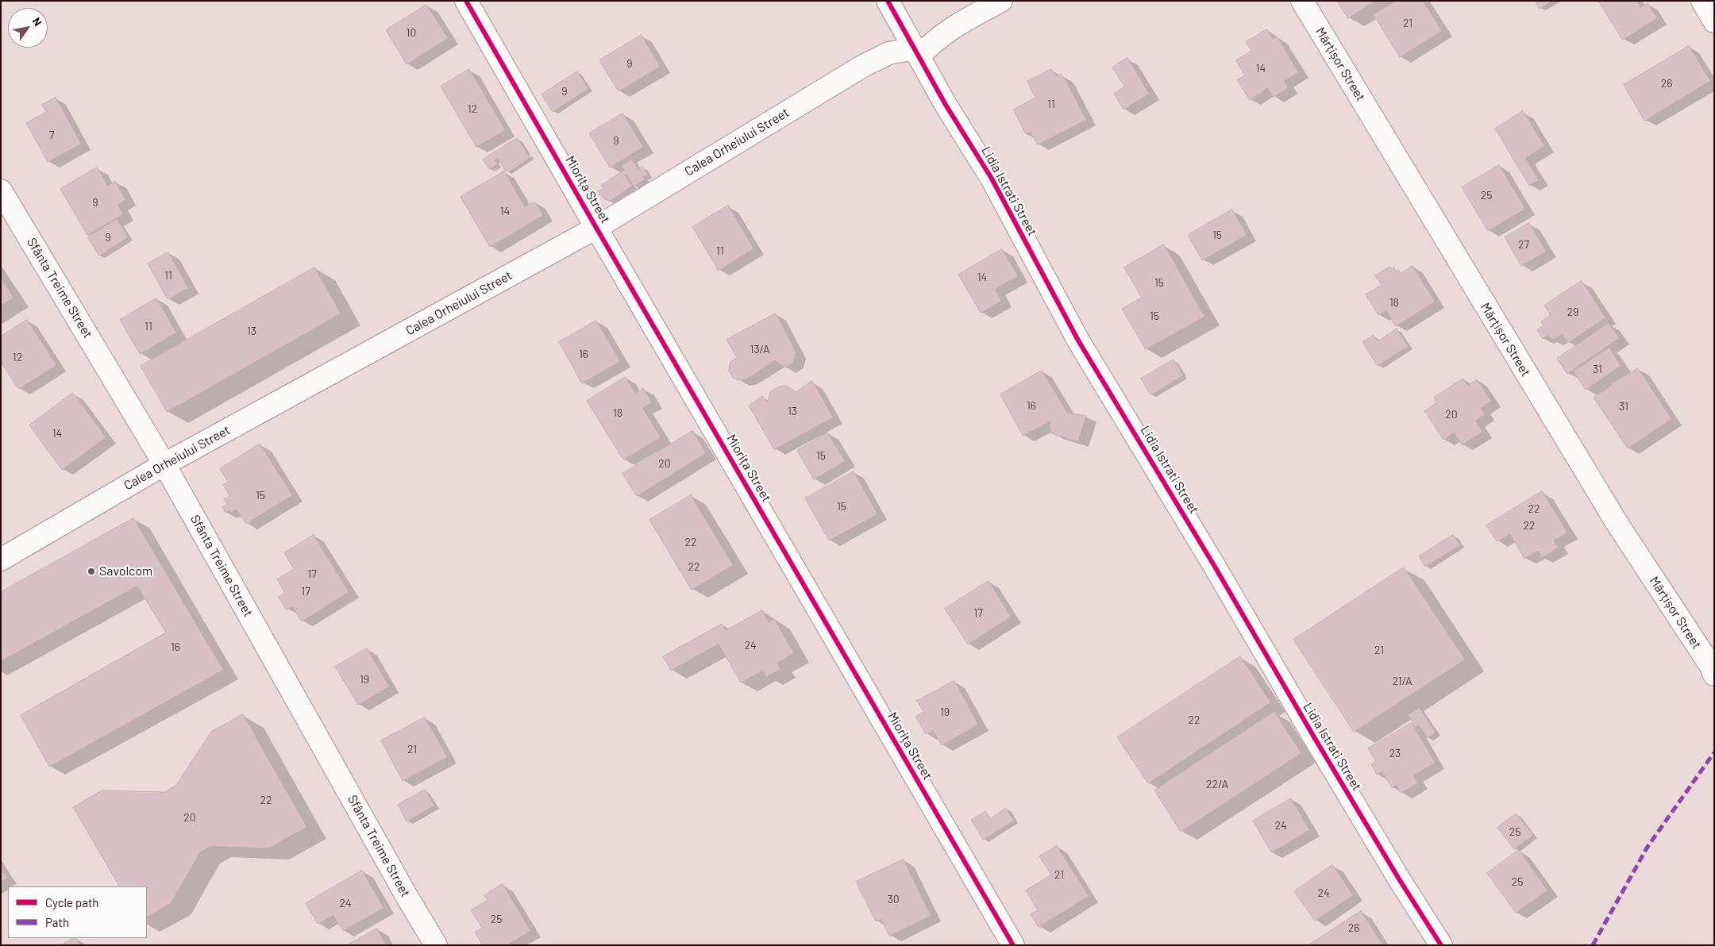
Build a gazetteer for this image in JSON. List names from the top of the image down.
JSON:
{
  "streets": {
    "street": [
      "Mărțișor Street",
      "Calea Orheiului Street",
      "Miorița Street",
      "Lidia Istrati Street",
      "Sfânta Treime Street"
    ]
  },
  "crossings": [
    ["Calea Orheiului Street", "Miorița Street"],
    ["Calea Orheiului Street", "Lidia Istrati Street"],
    ["Calea Orheiului Street", "Sfânta Treime Street"]
  ],
  "places": ["Savolcom"],
  "house_numbers": [
    "21",
    "10",
    "9",
    "14",
    "26",
    "9",
    "11",
    "12",
    "7",
    "9",
    "25",
    "9",
    "14",
    "15",
    "9",
    "27",
    "11",
    "11",
    "14",
    "15",
    "18",
    "29",
    "15",
    "11",
    "13",
    "13/A",
    "16",
    "12",
    "31",
    "16",
    "31",
    "13",
    "18",
    "20",
    "14",
    "15",
    "20",
    "15",
    "15",
    "22",
    "22",
    "22",
    "22",
    "17",
    "17",
    "17",
    "24",
    "16",
    "21",
    "19",
    "21/A",
    "19",
    "22",
    "21",
    "23",
    "22/A",
    "22",
    "20",
    "24",
    "25",
    "21",
    "25",
    "24",
    "30",
    "24",
    "25",
    "26"
  ],
  "legend": ["Cycle path", "Path"],
  "north": "top right"
}
